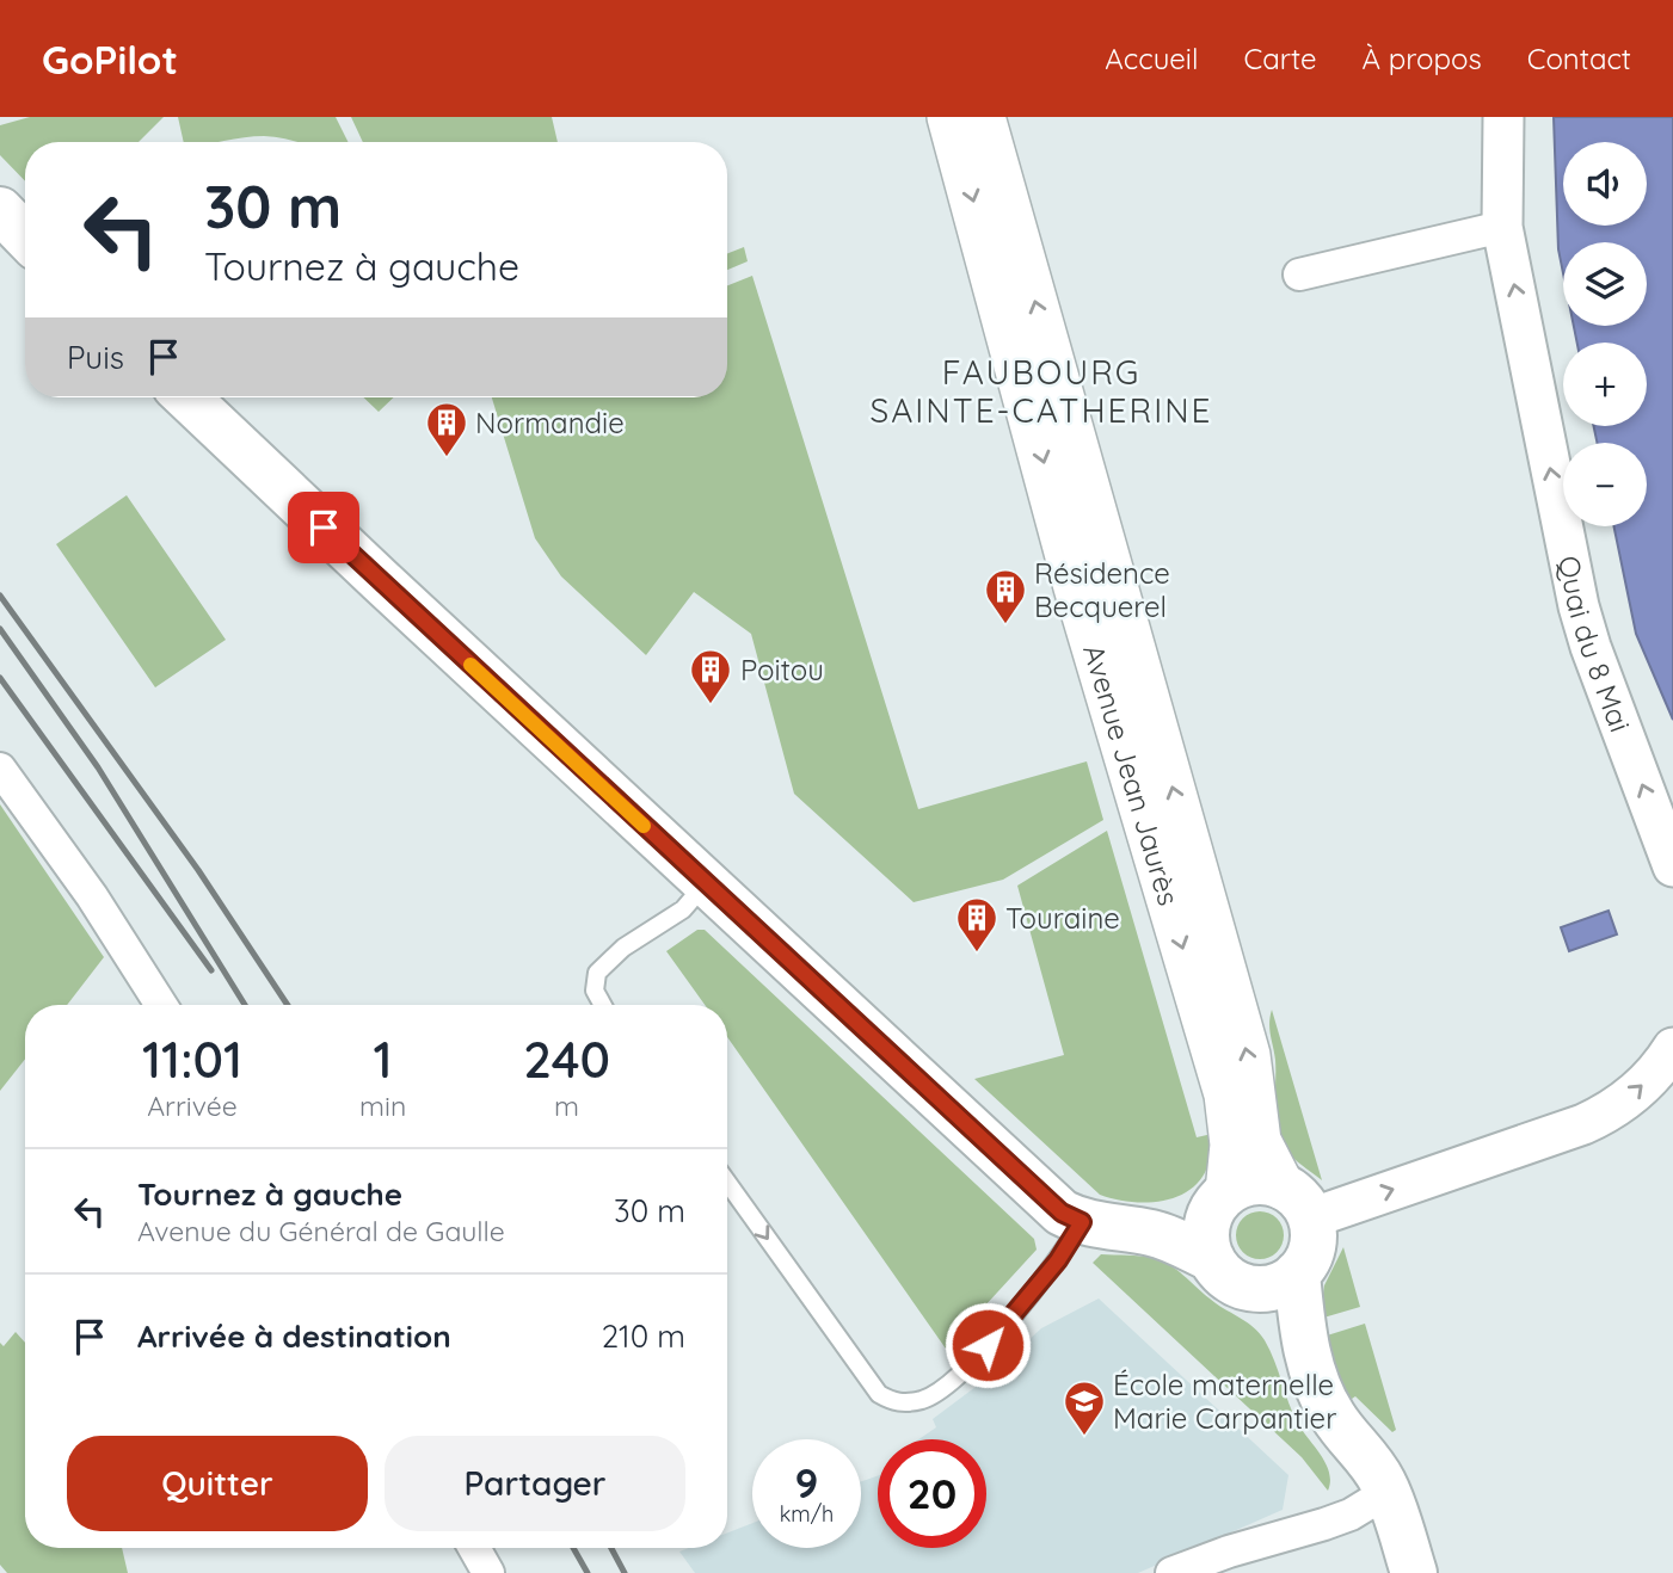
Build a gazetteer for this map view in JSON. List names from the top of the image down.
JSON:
{
  "streets": {
    "main road": ["Avenue Jean Jaurès"],
    "street": ["Quai du 8 Mai"]
  },
  "one_way": ["Quai du 8 Mai"],
  "districts": ["FAUBOURG SAINTE-CATHERINE"],
  "places": {
    "building": [
      "Normandie",
      "Résidence Becquerel",
      "Poitou",
      "Touraine"
    ],
    "school or university": ["École maternelle Marie Carpantier"]
  },
  "page": {
    "header": "GoPilot",
    "nav": [
      "Accueil",
      "Carte",
      "À propos",
      "Contact"
    ],
    "map_buttons": ["+", "−"],
    "turn": ["30 m", "Tournez à gauche"],
    "then": "Puis",
    "eta": [
      "11:01",
      "Arrivée",
      "1",
      "min",
      "240",
      "m"
    ],
    "list": [
      {
        "name": "Tournez à gauche",
        "note": "Avenue du Général de Gaulle",
        "value": "30 m"
      },
      {
        "name": "Arrivée à destination",
        "value": "210 m"
      }
    ],
    "buttons": ["Quitter", "Partager"],
    "speed": "9 km/h",
    "limit": "20"
  }
}
